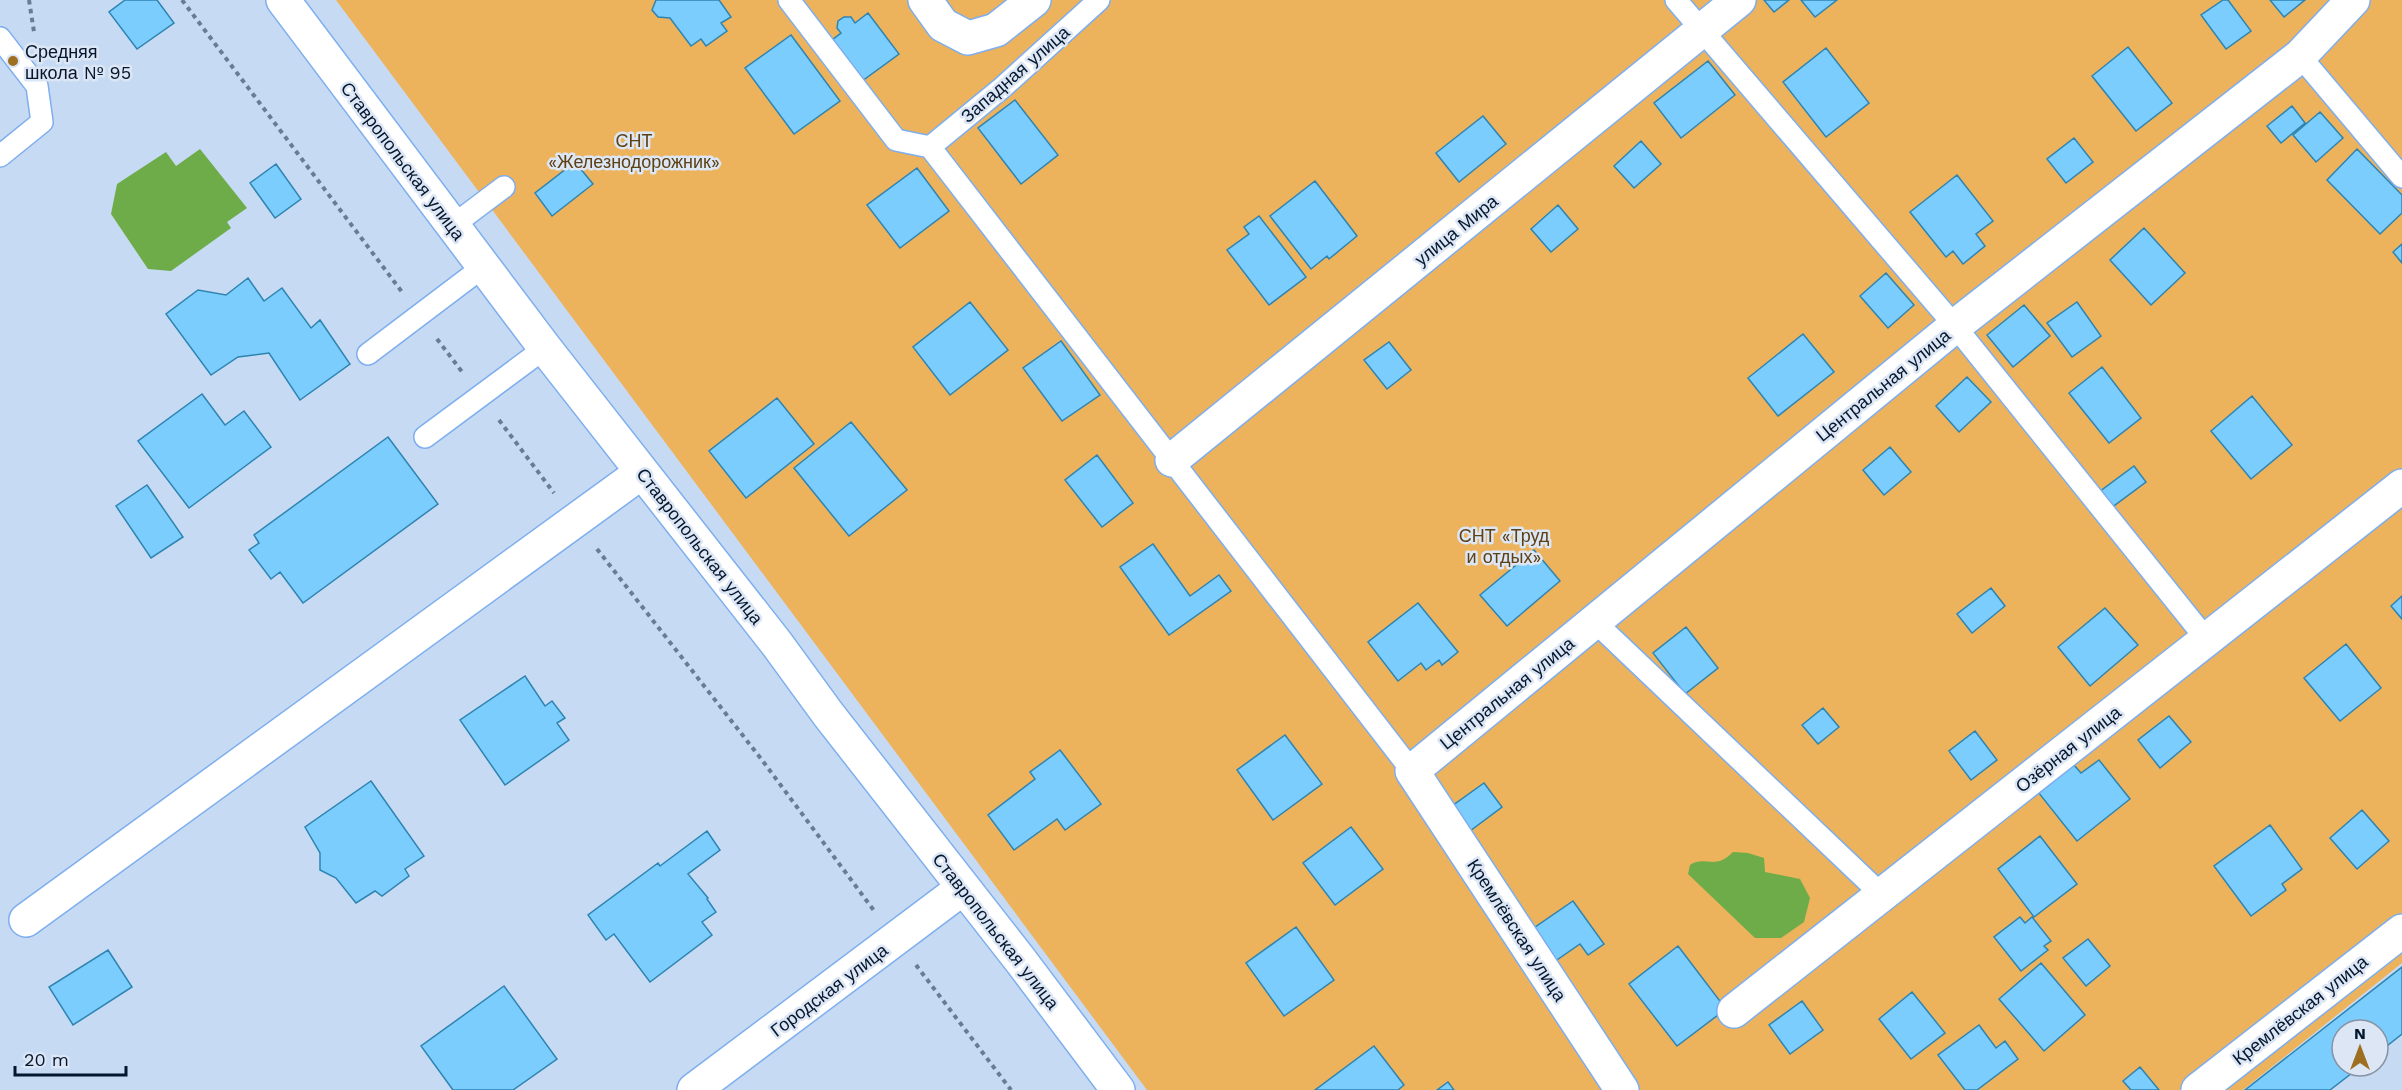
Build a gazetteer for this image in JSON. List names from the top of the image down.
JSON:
{
  "streets": {
    "street": [
      "Ставропольская улица",
      "улица Мира",
      "Центральная улица",
      "Озёрная улица",
      "Кремлёвская улица",
      "Городская улица"
    ],
    "lane": ["Западная улица"]
  },
  "crossings": [
    ["Ставропольская улица", "Городская улица"],
    ["Центральная улица", "Кремлёвская улица"]
  ],
  "parks": ["СНТ «Железнодорожник»", "СНТ «Труд и отдых»"],
  "places": ["Средняя школа № 95"],
  "scale_bar": "20 m",
  "north": "top"
}
